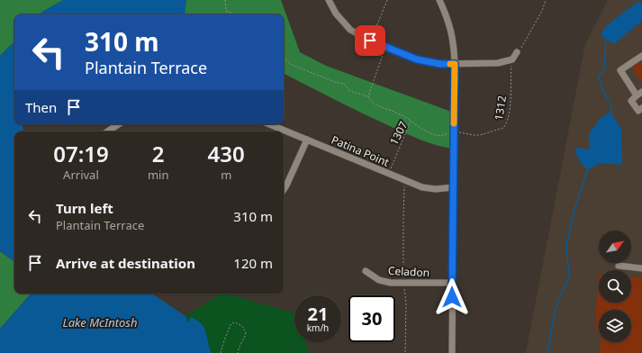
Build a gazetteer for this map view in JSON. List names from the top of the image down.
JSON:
{
  "streets": {
    "street": ["Patina Point", "Celadon"],
    "path": ["1312", "1307"]
  },
  "crossings": [
    ["1312", "1307"],
    ["1307", "Patina Point"]
  ],
  "water": ["Lake McIntosh"],
  "north": "top right",
  "page": {
    "turn": ["310 m", "Plantain Terrace"],
    "then": "Then",
    "eta": [
      "07:19",
      "Arrival",
      "2",
      "min",
      "430",
      "m"
    ],
    "list": [
      {
        "name": "Turn left",
        "note": "Plantain Terrace",
        "value": "310 m"
      },
      {
        "name": "Arrive at destination",
        "value": "120 m"
      }
    ],
    "speed": "21 km/h",
    "limit": "30"
  }
}
